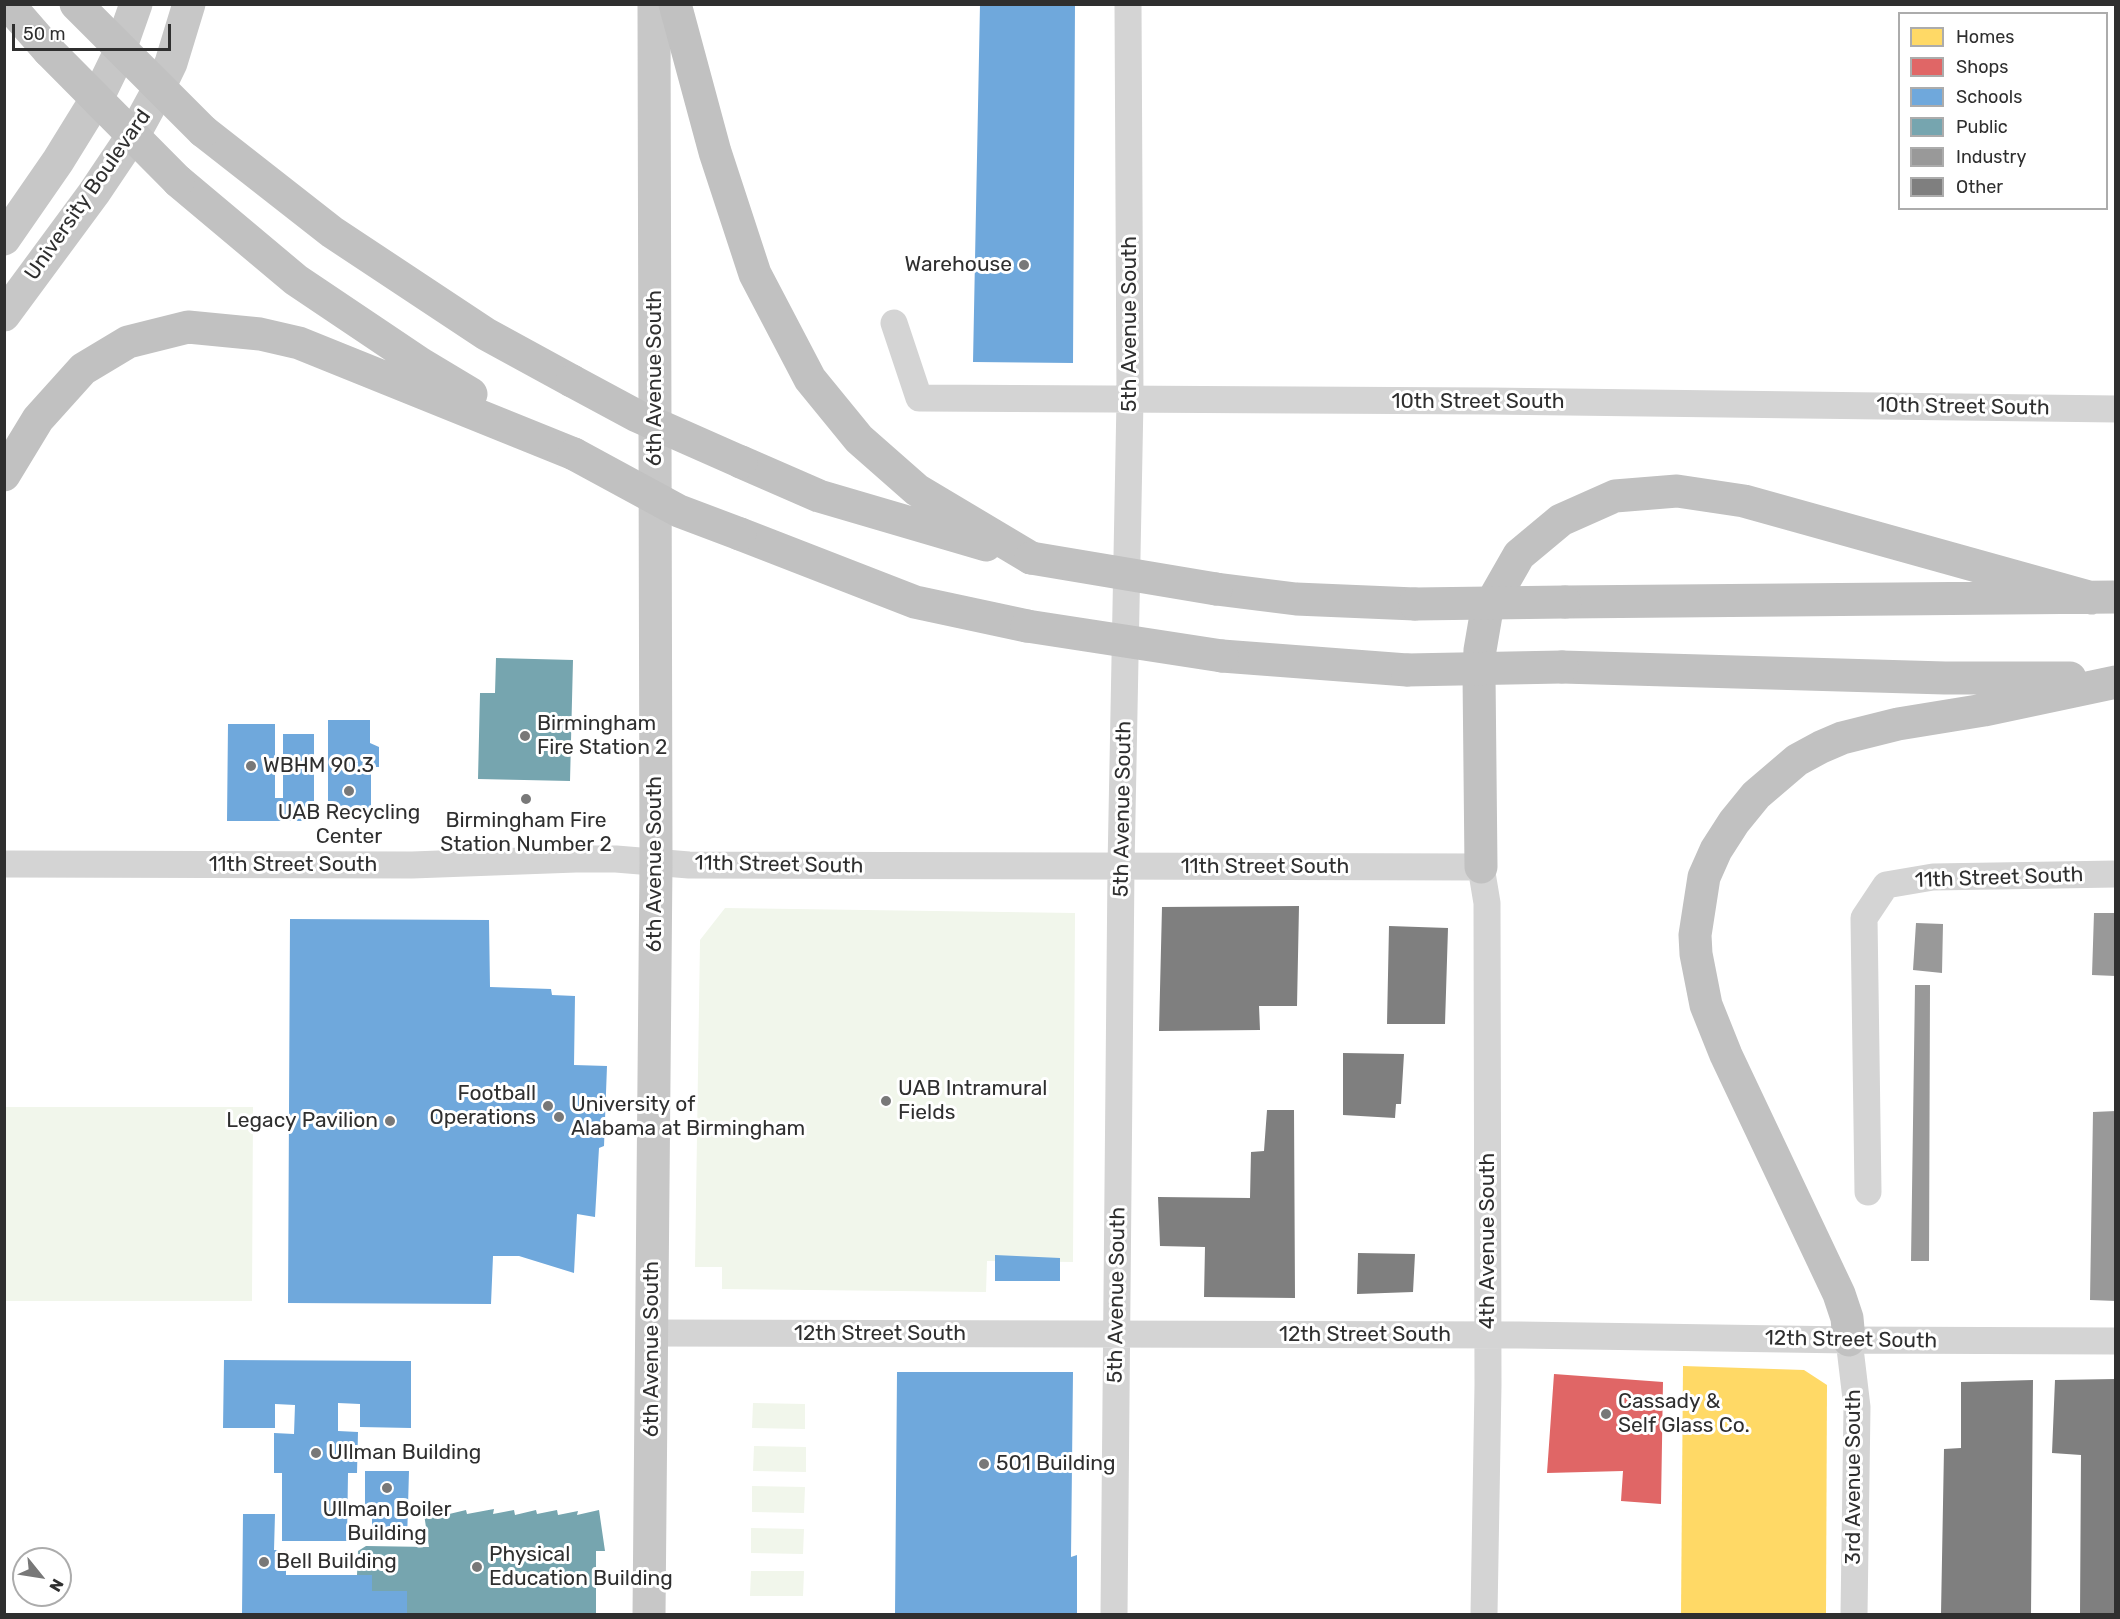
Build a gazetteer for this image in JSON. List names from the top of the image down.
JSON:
{
  "streets": {
    "main road": ["University Boulevard", "6th Avenue South"],
    "street": [
      "5th Avenue South",
      "10th Street South",
      "11th Street South",
      "4th Avenue South",
      "12th Street South",
      "3rd Avenue South"
    ]
  },
  "crossings": [
    ["5th Avenue South", "10th Street South"],
    ["5th Avenue South", "11th Street South"],
    ["5th Avenue South", "12th Street South"],
    ["6th Avenue South", "11th Street South"],
    ["6th Avenue South", "12th Street South"],
    ["11th Street South", "4th Avenue South"],
    ["4th Avenue South", "12th Street South"],
    ["12th Street South", "3rd Avenue South"]
  ],
  "places": [
    "Warehouse",
    "Birmingham Fire Station 2",
    "WBHM 90.3",
    "UAB Recycling Center",
    "Birmingham Fire Station Number 2",
    "UAB Intramural Fields",
    "Football Operations",
    "University of Alabama at Birmingham",
    "Legacy Pavilion",
    "Cassady & Self Glass Co.",
    "UIlman Building",
    "501 Building",
    "Ullman Boiler Building",
    "Bell Building",
    "Physical Education Building"
  ],
  "legend": [
    "Homes",
    "Shops",
    "Schools",
    "Public",
    "Industry",
    "Other"
  ],
  "scale_bar": "50 m",
  "north": "bottom right"
}
